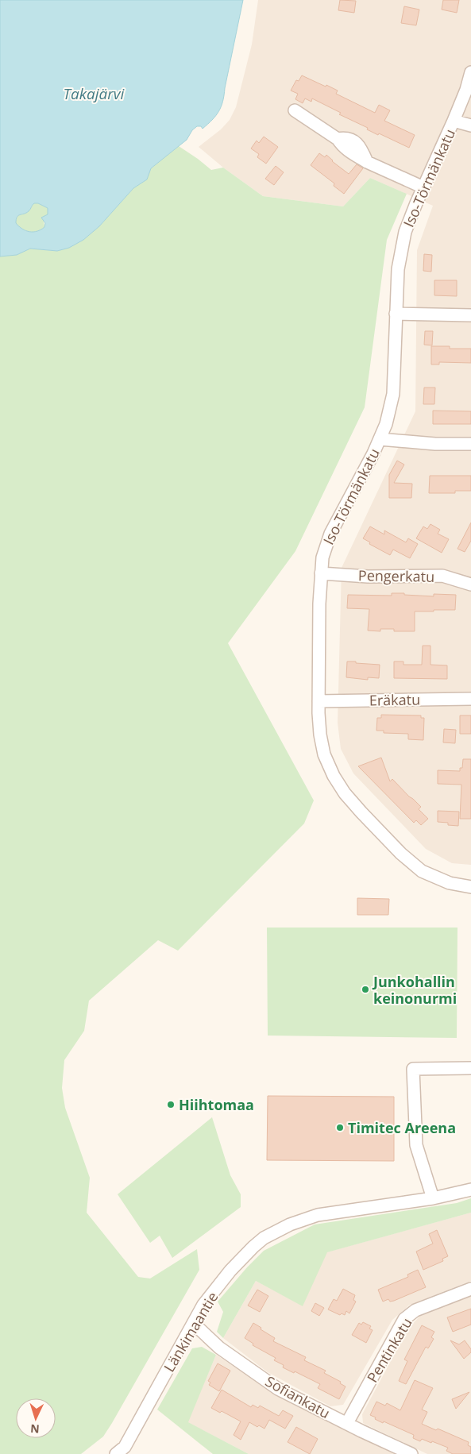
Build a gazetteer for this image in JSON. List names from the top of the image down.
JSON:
{
  "streets": {
    "street": [
      "Iso-Törmänkatu",
      "Pengerkatu",
      "Eräkatu",
      "Länkimaantie",
      "Pentinkatu",
      "Sofiankatu"
    ]
  },
  "crossings": [
    ["Iso-Törmänkatu", "Pengerkatu"],
    ["Iso-Törmänkatu", "Eräkatu"],
    ["Länkimaantie", "Sofiankatu"],
    ["Pentinkatu", "Sofiankatu"]
  ],
  "water": ["Takajärvi"],
  "places": ["Junkohallin keinonurmi", "Hiihtomaa", "Timitec Areena"],
  "north": "bottom"
}
